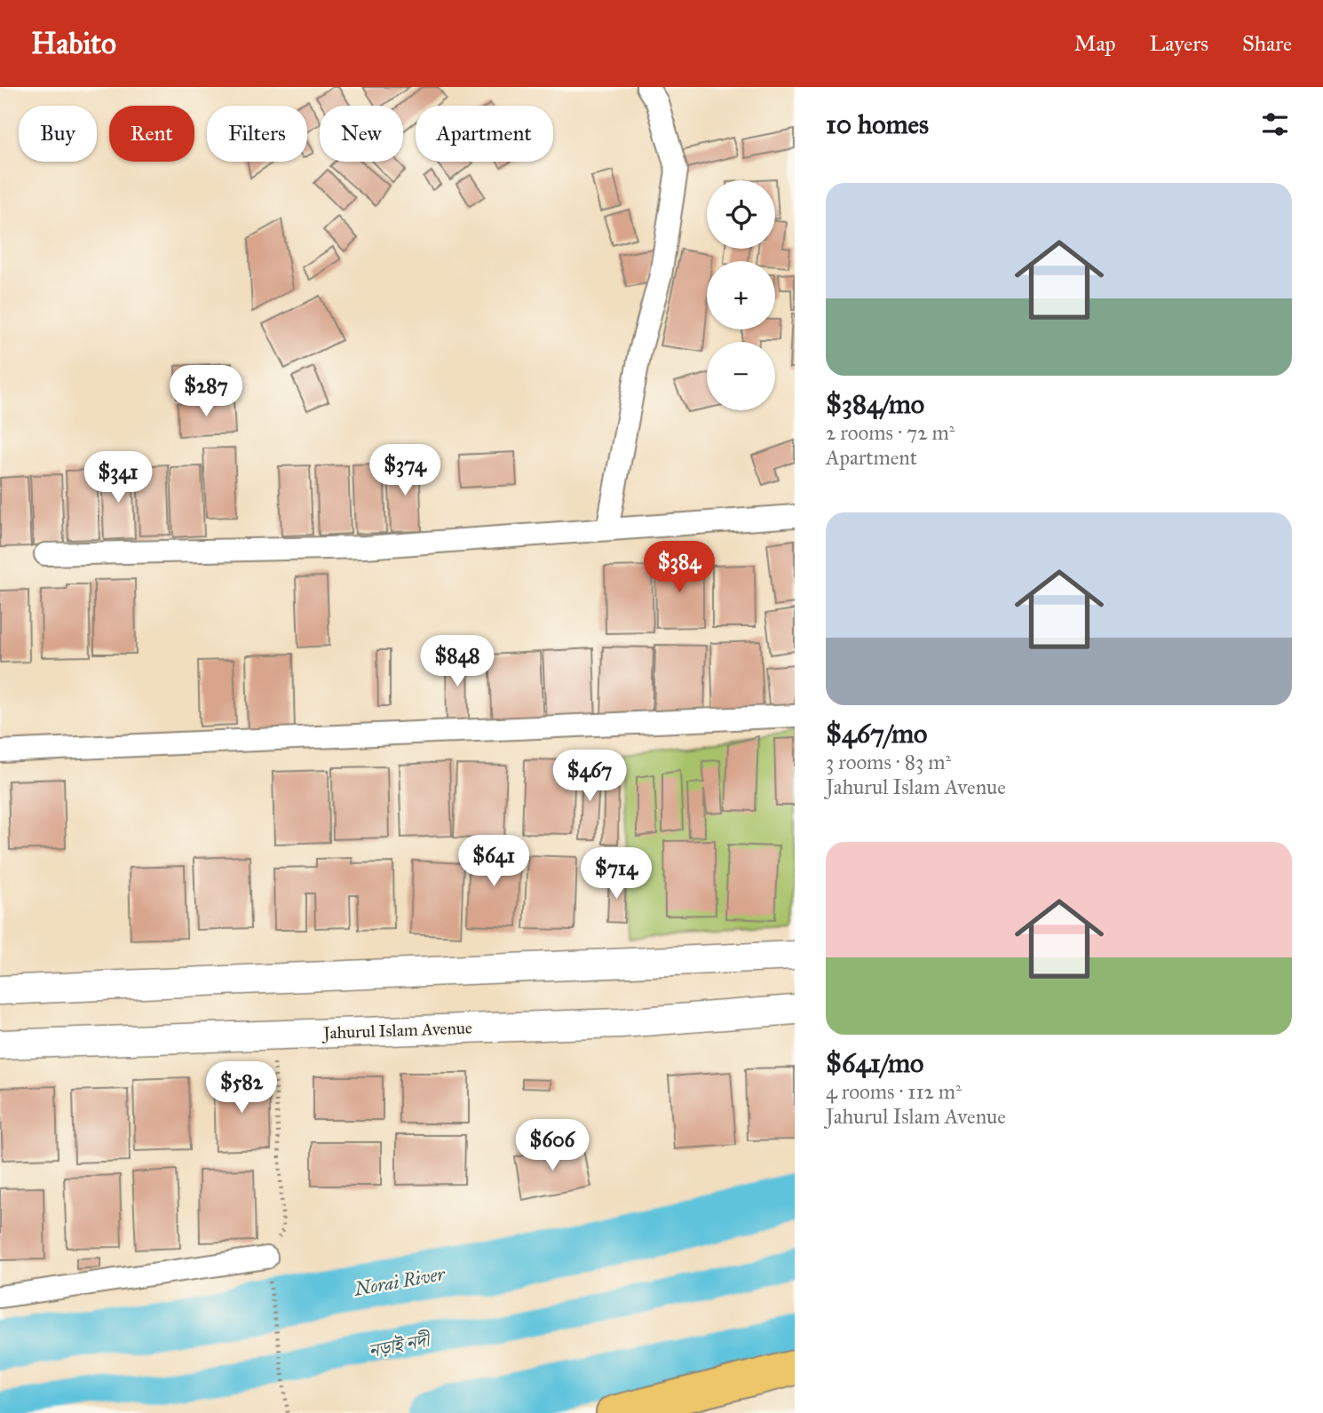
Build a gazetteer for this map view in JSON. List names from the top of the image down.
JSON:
{
  "streets": {
    "street": ["Jahurul Islam Avenue"]
  },
  "water": ["Norai River", "নড়াই নদী"],
  "page": {
    "header": "Habito",
    "nav": ["Map", "Layers", "Share"],
    "heading": "10 homes",
    "chip": [
      "Buy",
      "Rent",
      "Filters",
      "New",
      "Apartment"
    ],
    "list": [
      {
        "name": "$384/mo",
        "note": "2 rooms · 72 m² · Apartment"
      },
      {
        "name": "$467/mo",
        "note": "3 rooms · 83 m² · Jahurul Islam Avenue"
      },
      {
        "name": "$641/mo",
        "note": "4 rooms · 112 m² · Jahurul Islam Avenue"
      }
    ],
    "map_buttons": ["+", "−"],
    "price": [
      "$287",
      "$374",
      "$341",
      "$384",
      "$848",
      "$467",
      "$641",
      "$714",
      "$582",
      "$606"
    ]
  }
}
